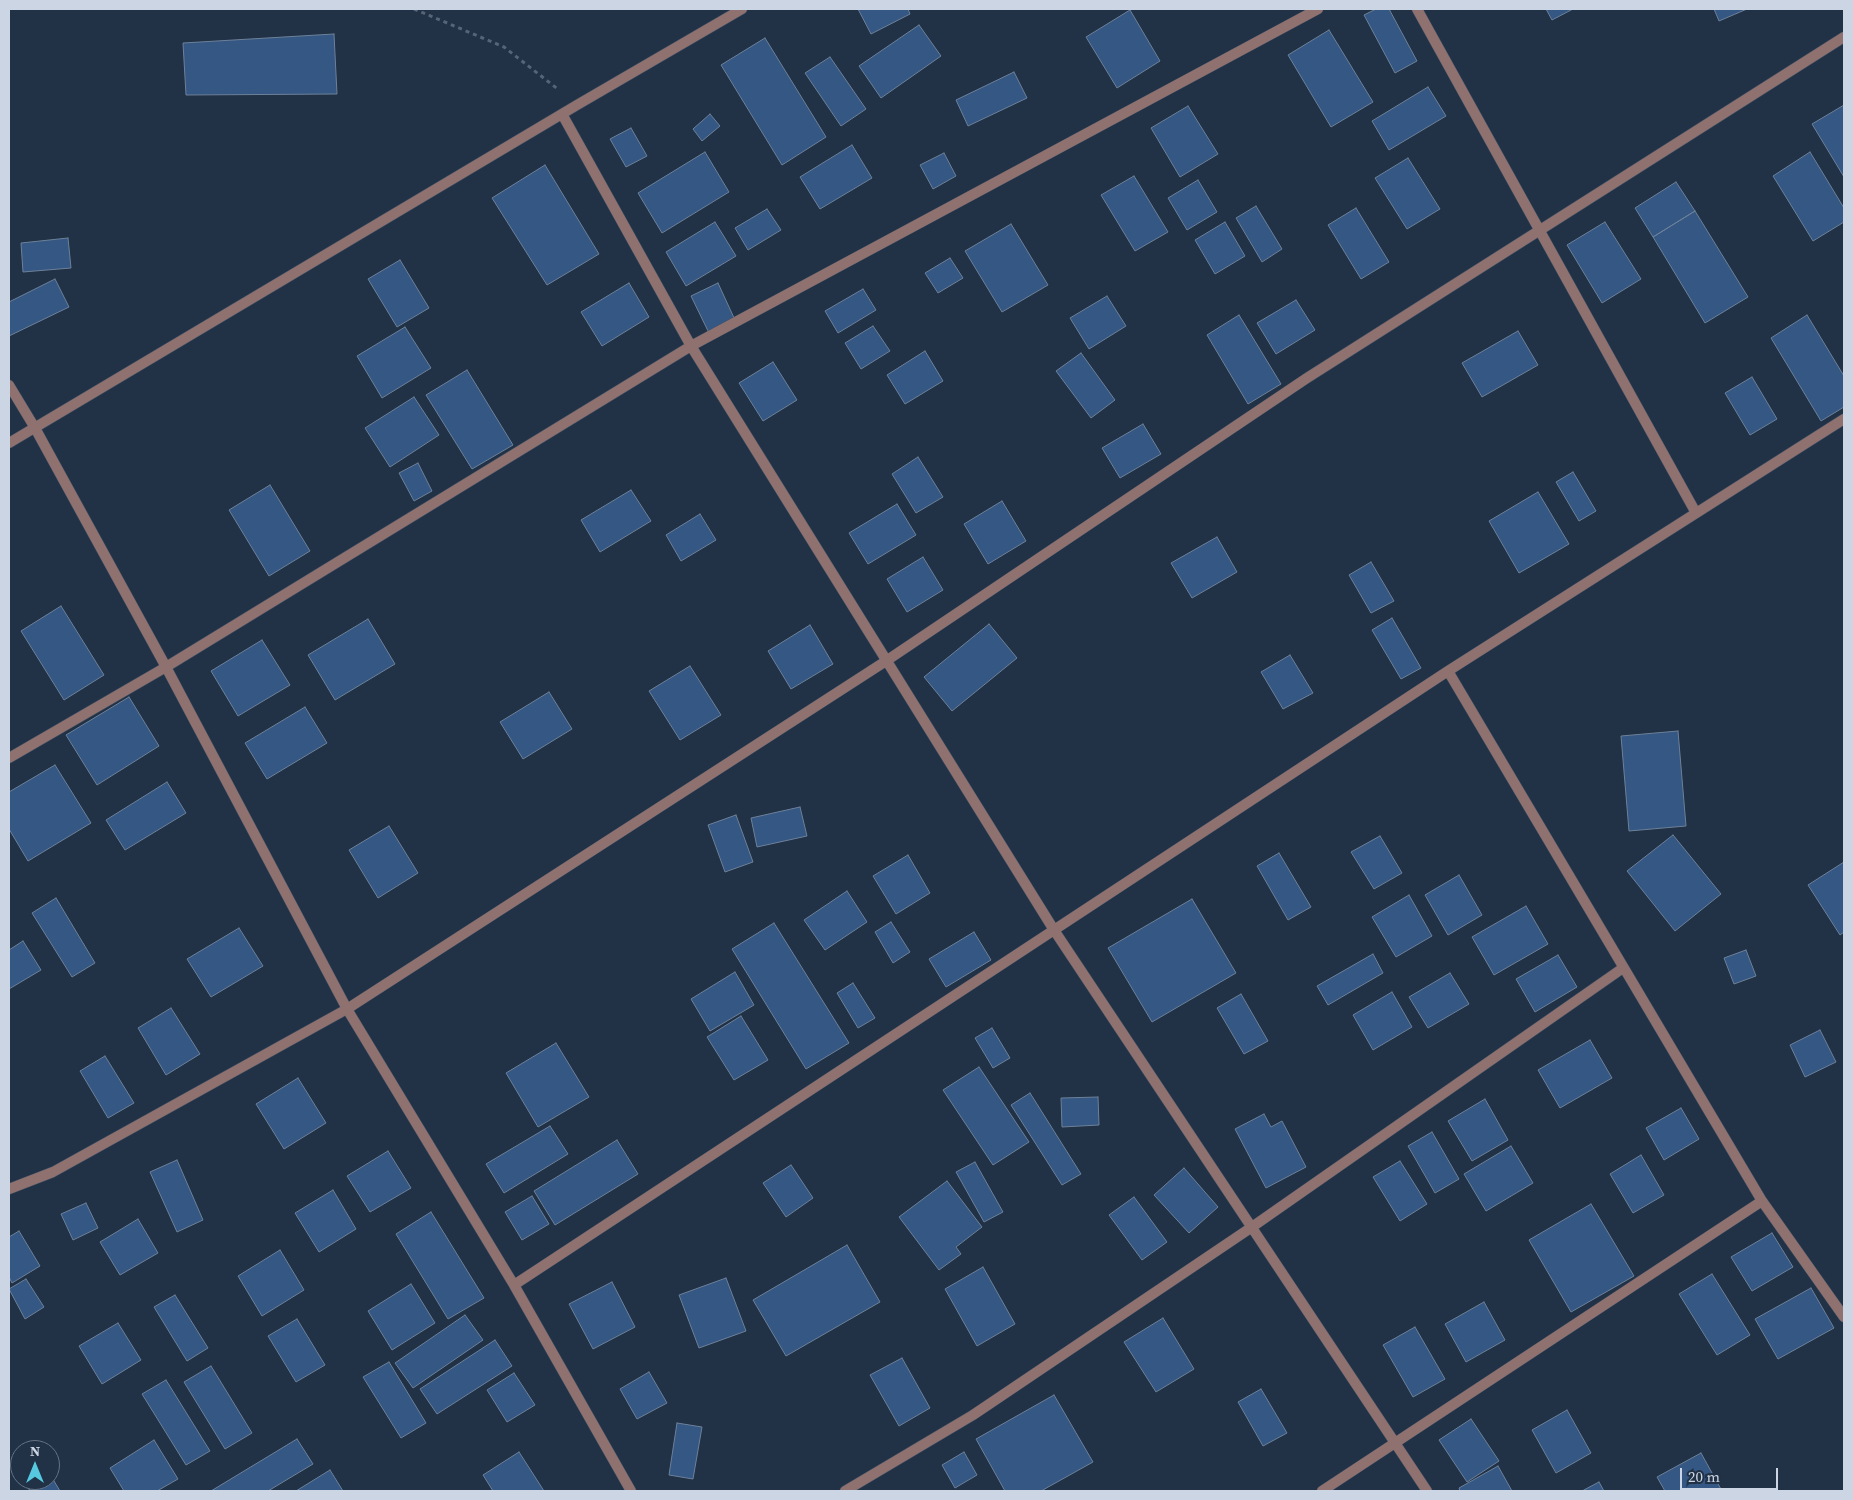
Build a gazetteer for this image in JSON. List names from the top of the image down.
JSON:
{
  "scale_bar": "20 m",
  "north": "top"
}
